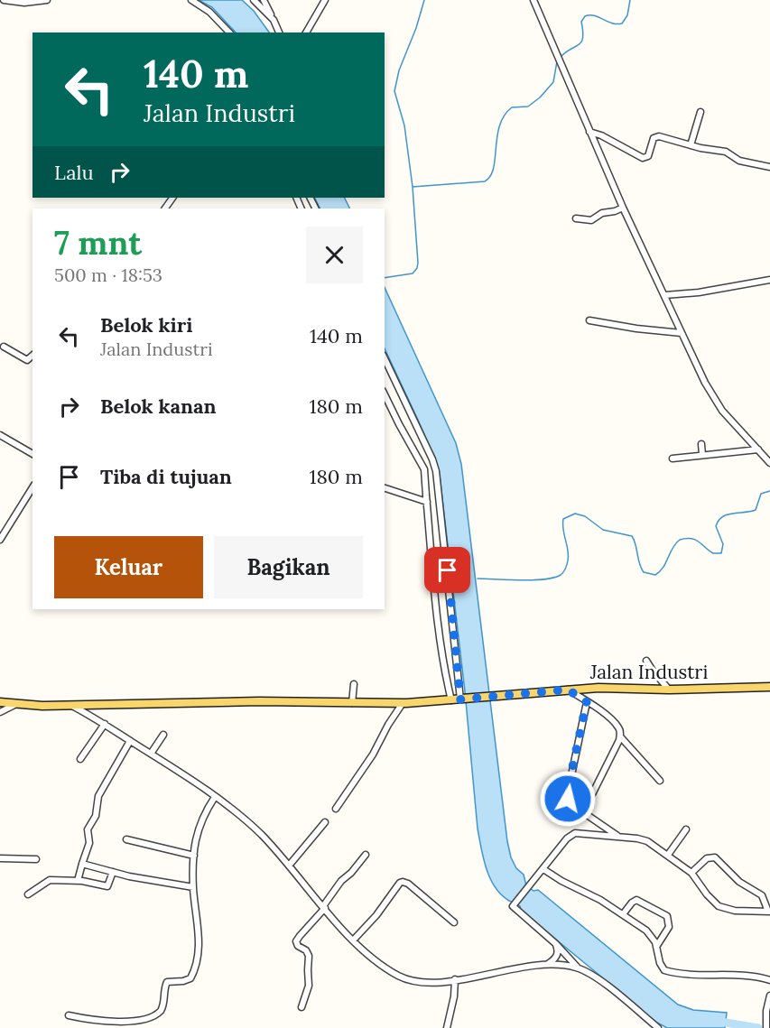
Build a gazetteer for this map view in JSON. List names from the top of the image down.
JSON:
{
  "streets": {
    "main road": ["Jalan Industri"]
  },
  "page": {
    "turn": ["140 m", "Jalan Industri"],
    "then": "Lalu",
    "heading": ["7 mnt", "500 m · 18:53"],
    "list": [
      {
        "name": "Belok kiri",
        "note": "Jalan Industri",
        "value": "140 m"
      },
      {
        "name": "Belok kanan",
        "value": "180 m"
      },
      {
        "name": "Tiba di tujuan",
        "value": "180 m"
      }
    ],
    "buttons": ["Keluar", "Bagikan"]
  }
}
